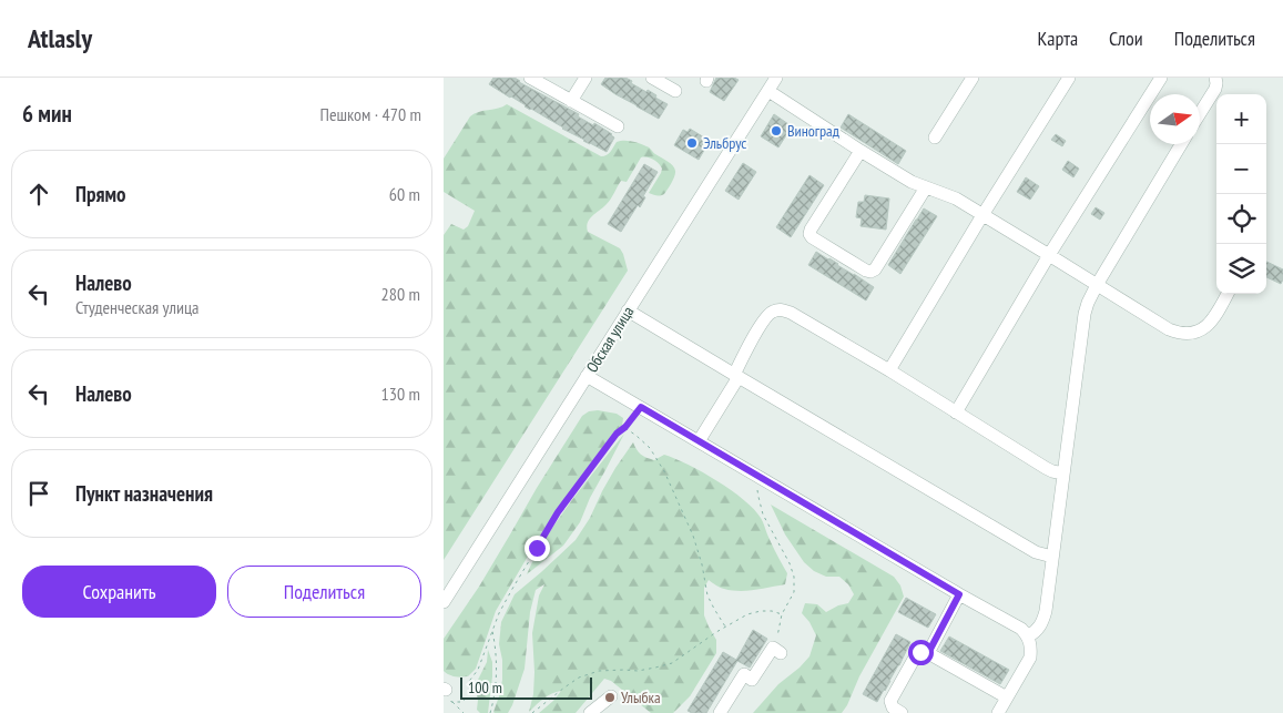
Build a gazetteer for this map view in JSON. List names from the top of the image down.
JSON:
{
  "streets": {
    "street": ["Обская улица"]
  },
  "places": ["Виноград", "Эльбрус", "Улыбка"],
  "scale_bar": "100 m",
  "north": "right",
  "page": {
    "header": "Atlasly",
    "nav": ["Карта", "Слои", "Поделиться"],
    "heading": ["6 мин", "Пешком · 470 m"],
    "map_buttons": ["+", "−"],
    "list": [
      ["Прямо", "60 m"],
      ["Налево", "Студенческая улица", "280 m"],
      ["Налево", "130 m"],
      "Пункт назначения"
    ],
    "buttons": ["Сохранить", "Поделиться"],
    "scale": "100 m"
  }
}
